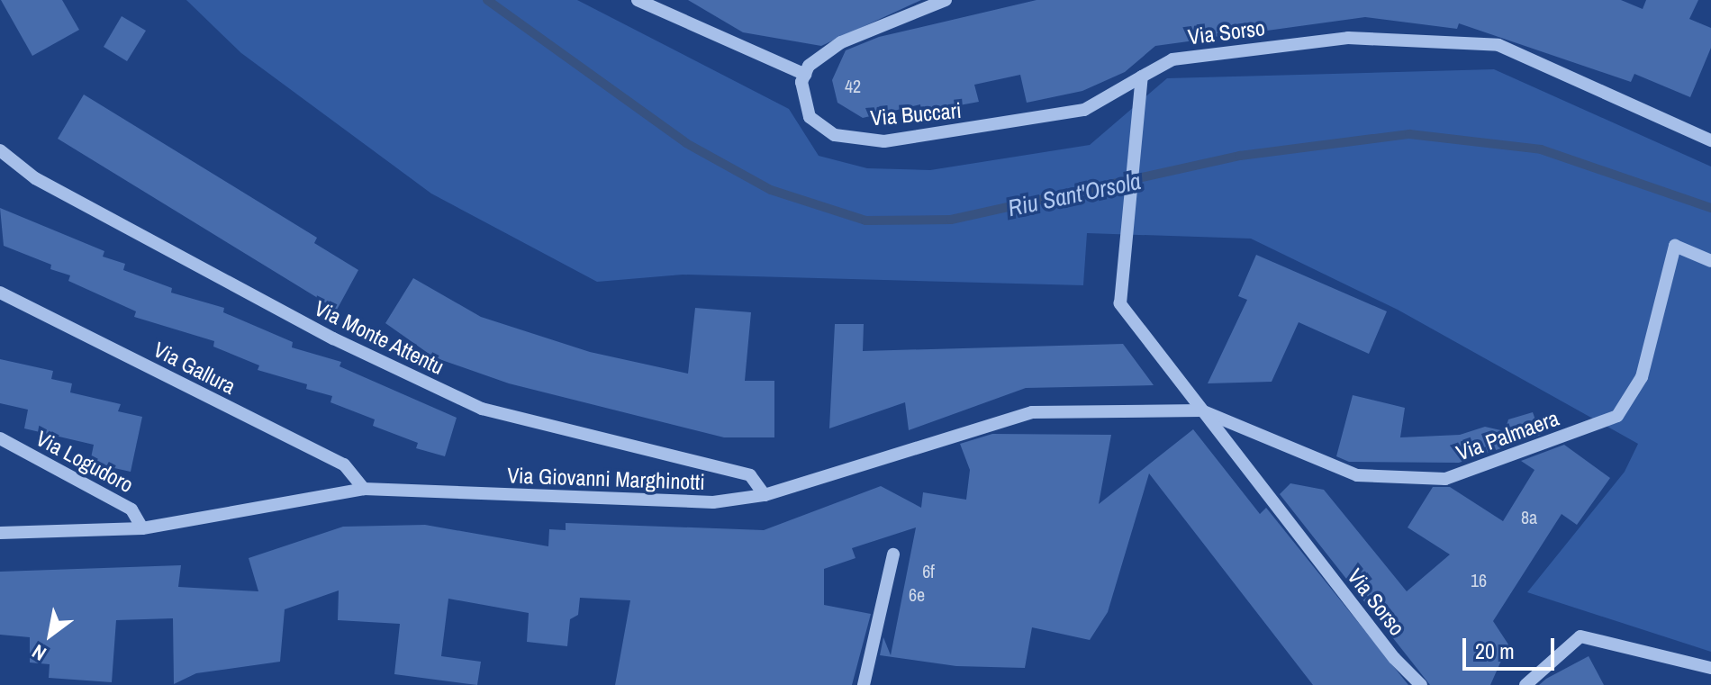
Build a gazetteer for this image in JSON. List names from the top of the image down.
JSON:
{
  "streets": {
    "street": [
      "Via Sorso",
      "Via Buccari",
      "Via Monte Attentu",
      "Via Gallura",
      "Via Palmaera",
      "Via Logudoro",
      "Via Giovanni Marghinotti"
    ]
  },
  "crossings": [
    ["Via Sorso", "Via Buccari"],
    ["Via Sorso", "Via Palmaera"],
    ["Via Sorso", "Via Giovanni Marghinotti"],
    ["Via Monte Attentu", "Via Giovanni Marghinotti"],
    ["Via Gallura", "Via Giovanni Marghinotti"],
    ["Via Palmaera", "Via Giovanni Marghinotti"],
    ["Via Logudoro", "Via Giovanni Marghinotti"]
  ],
  "water": ["Riu Sant'Orsola"],
  "house_numbers": [
    "42",
    "8a",
    "6f",
    "16",
    "6e"
  ],
  "scale_bar": "20 m",
  "north": "bottom left"
}
